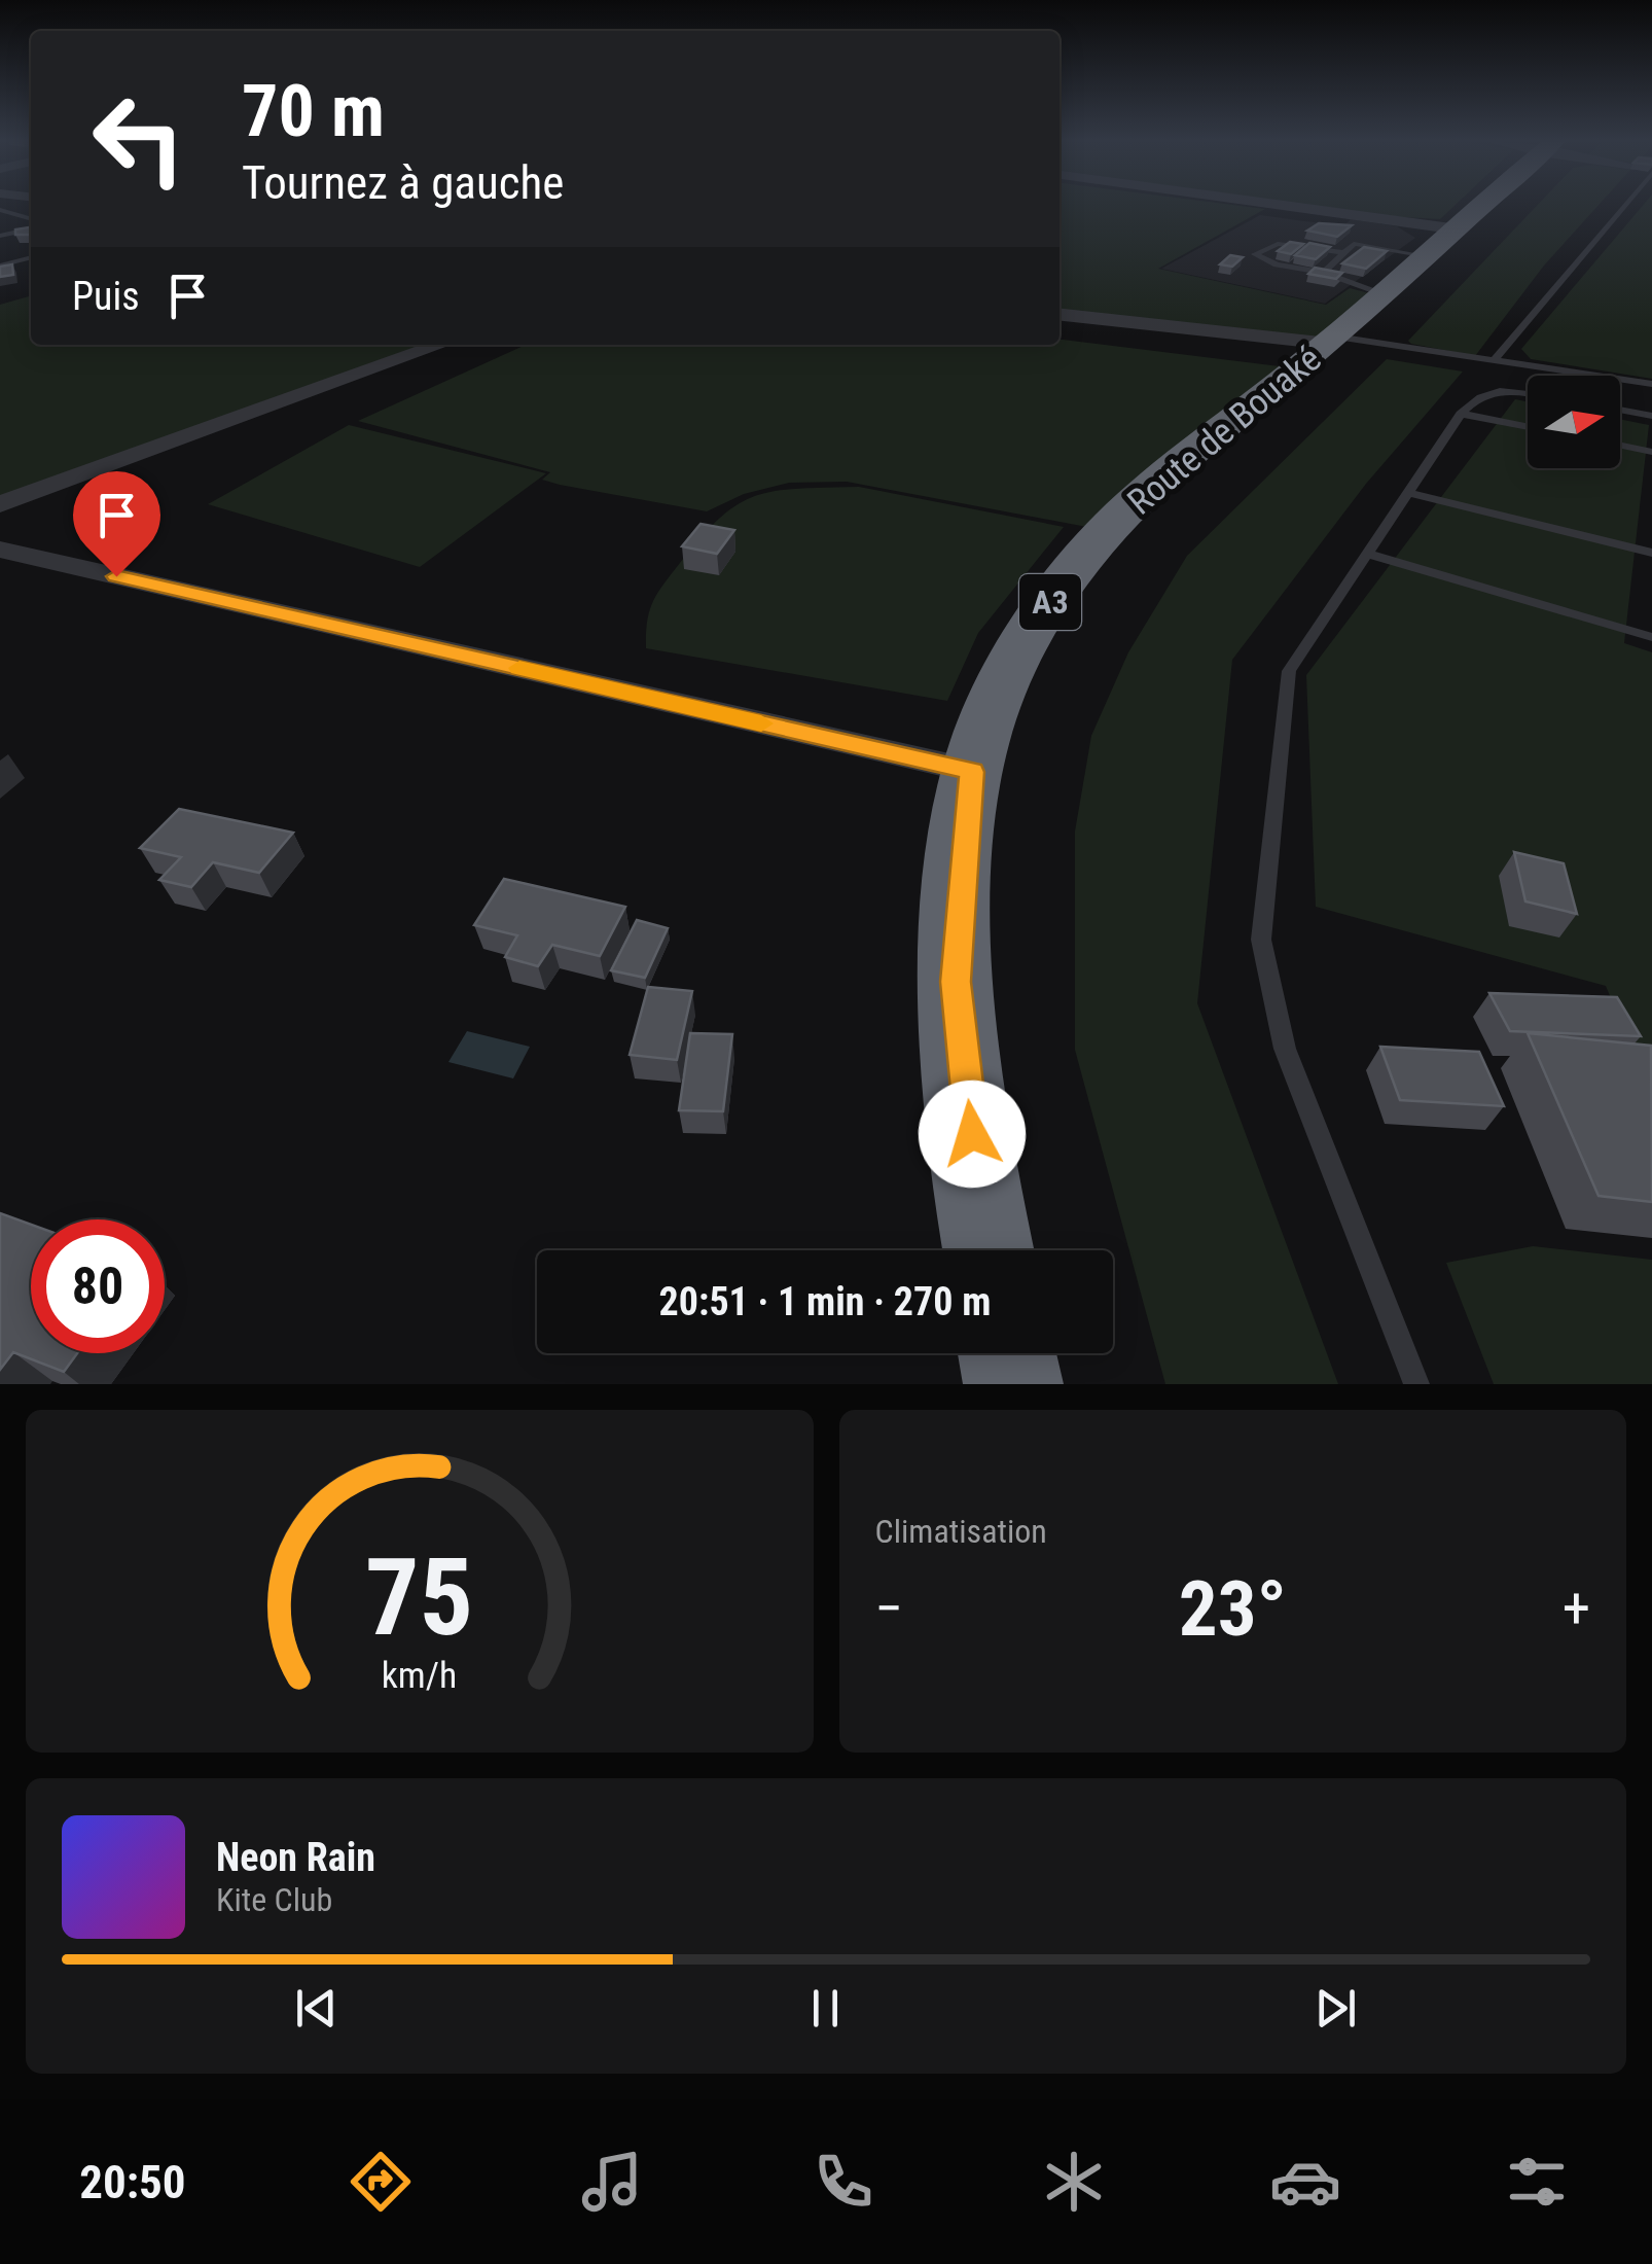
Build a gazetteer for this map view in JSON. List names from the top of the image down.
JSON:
{
  "streets": {
    "highway": ["Route de Bouaké", "A3"]
  },
  "north": "right",
  "page": {
    "turn": ["70 m", "Tournez à gauche"],
    "then": "Puis",
    "limit": "80",
    "trip": "20:51 · 1 min · 270 m",
    "tile": "Climatisation",
    "heat": ["−", "23°", "+"],
    "song": ["Neon Rain", "Kite Club"],
    "tabs": "20:50",
    "gauge": ["75", "km/h"]
  }
}
